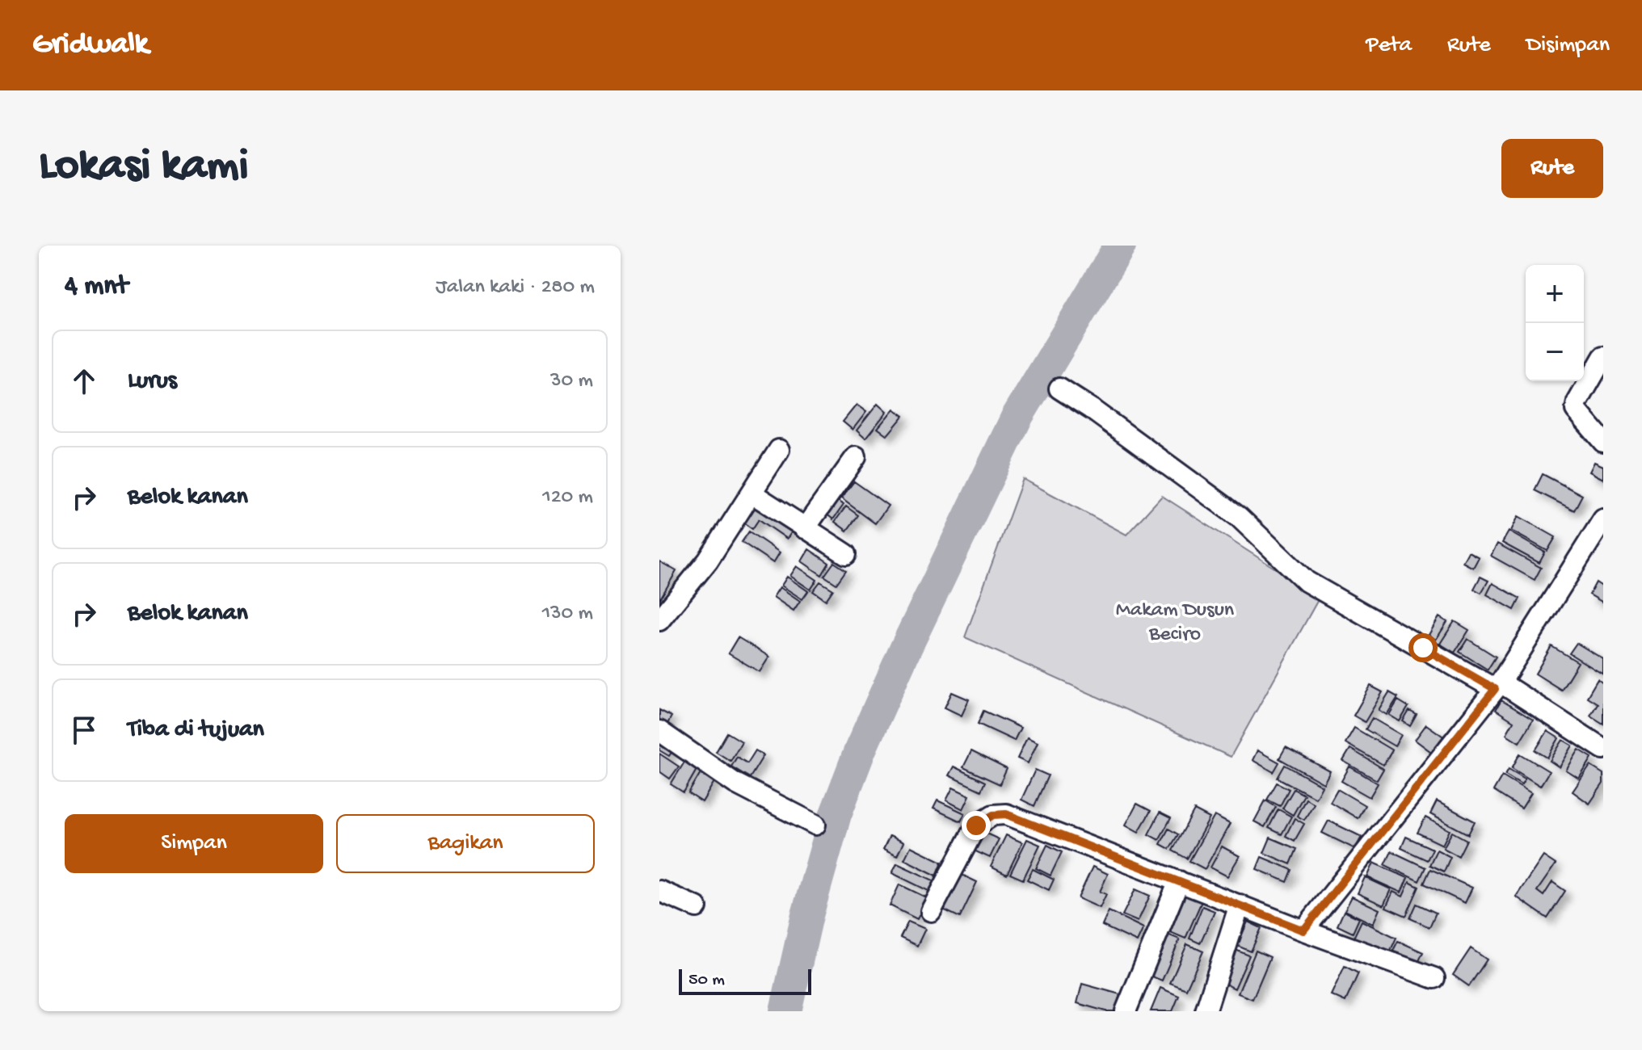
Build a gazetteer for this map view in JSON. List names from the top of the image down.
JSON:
{
  "parks": ["Makam Dusun Beciro"],
  "scale_bar": "50 m",
  "page": {
    "header": "Gridwalk",
    "nav": ["Peta", "Rute", "Disimpan"],
    "buttons": [
      "Rute",
      ["Simpan", "Bagikan"]
    ],
    "title": "Lokasi kami",
    "heading": ["4 mnt", "Jalan kaki · 280 m"],
    "map_buttons": ["+", "−"],
    "list": [
      ["Lurus", "30 m"],
      ["Belok kanan", "120 m"],
      ["Belok kanan", "130 m"],
      "Tiba di tujuan"
    ],
    "scale": "50 m"
  }
}
